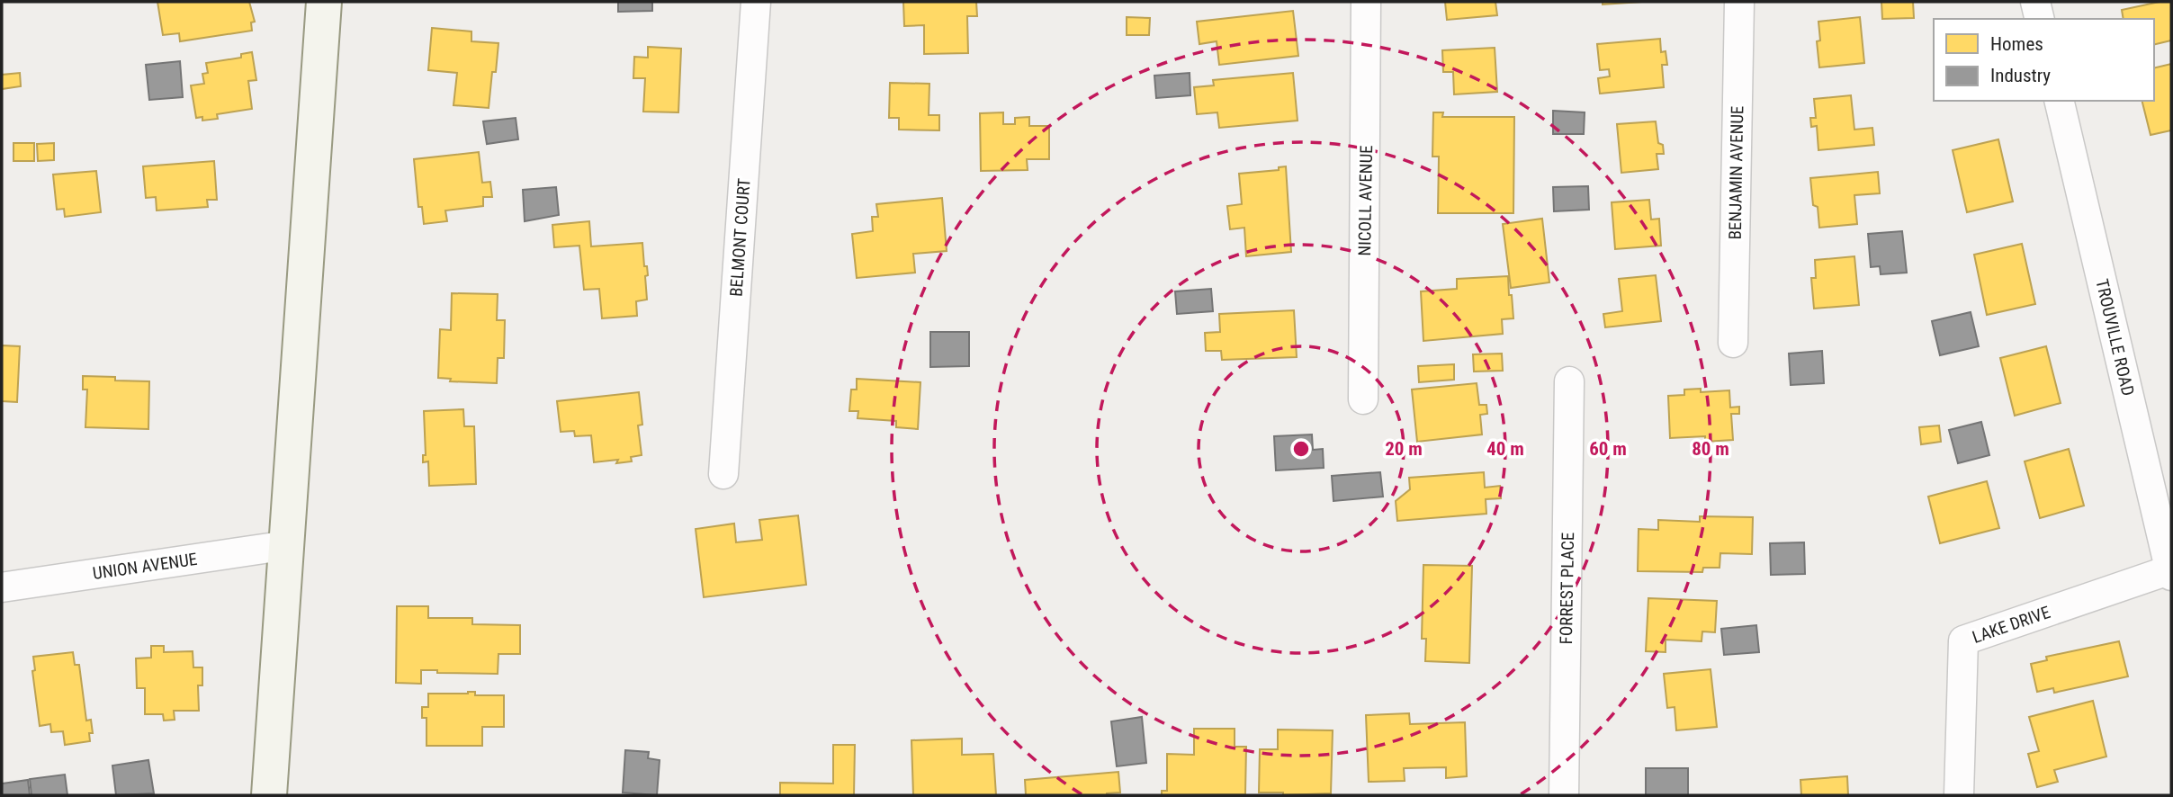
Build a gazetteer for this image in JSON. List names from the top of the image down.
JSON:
{
  "streets": {
    "street": [
      "BENJAMIN AVENUE",
      "NICOLL AVENUE",
      "BELMONT COURT",
      "TROUVILLE ROAD",
      "UNION AVENUE",
      "FORREST PLACE",
      "LAKE DRIVE"
    ]
  },
  "crossings": [
    ["TROUVILLE ROAD", "LAKE DRIVE"]
  ],
  "legend": ["Homes", "Industry"],
  "rings": [
    "20 m",
    "40 m",
    "60 m",
    "80 m"
  ]
}
